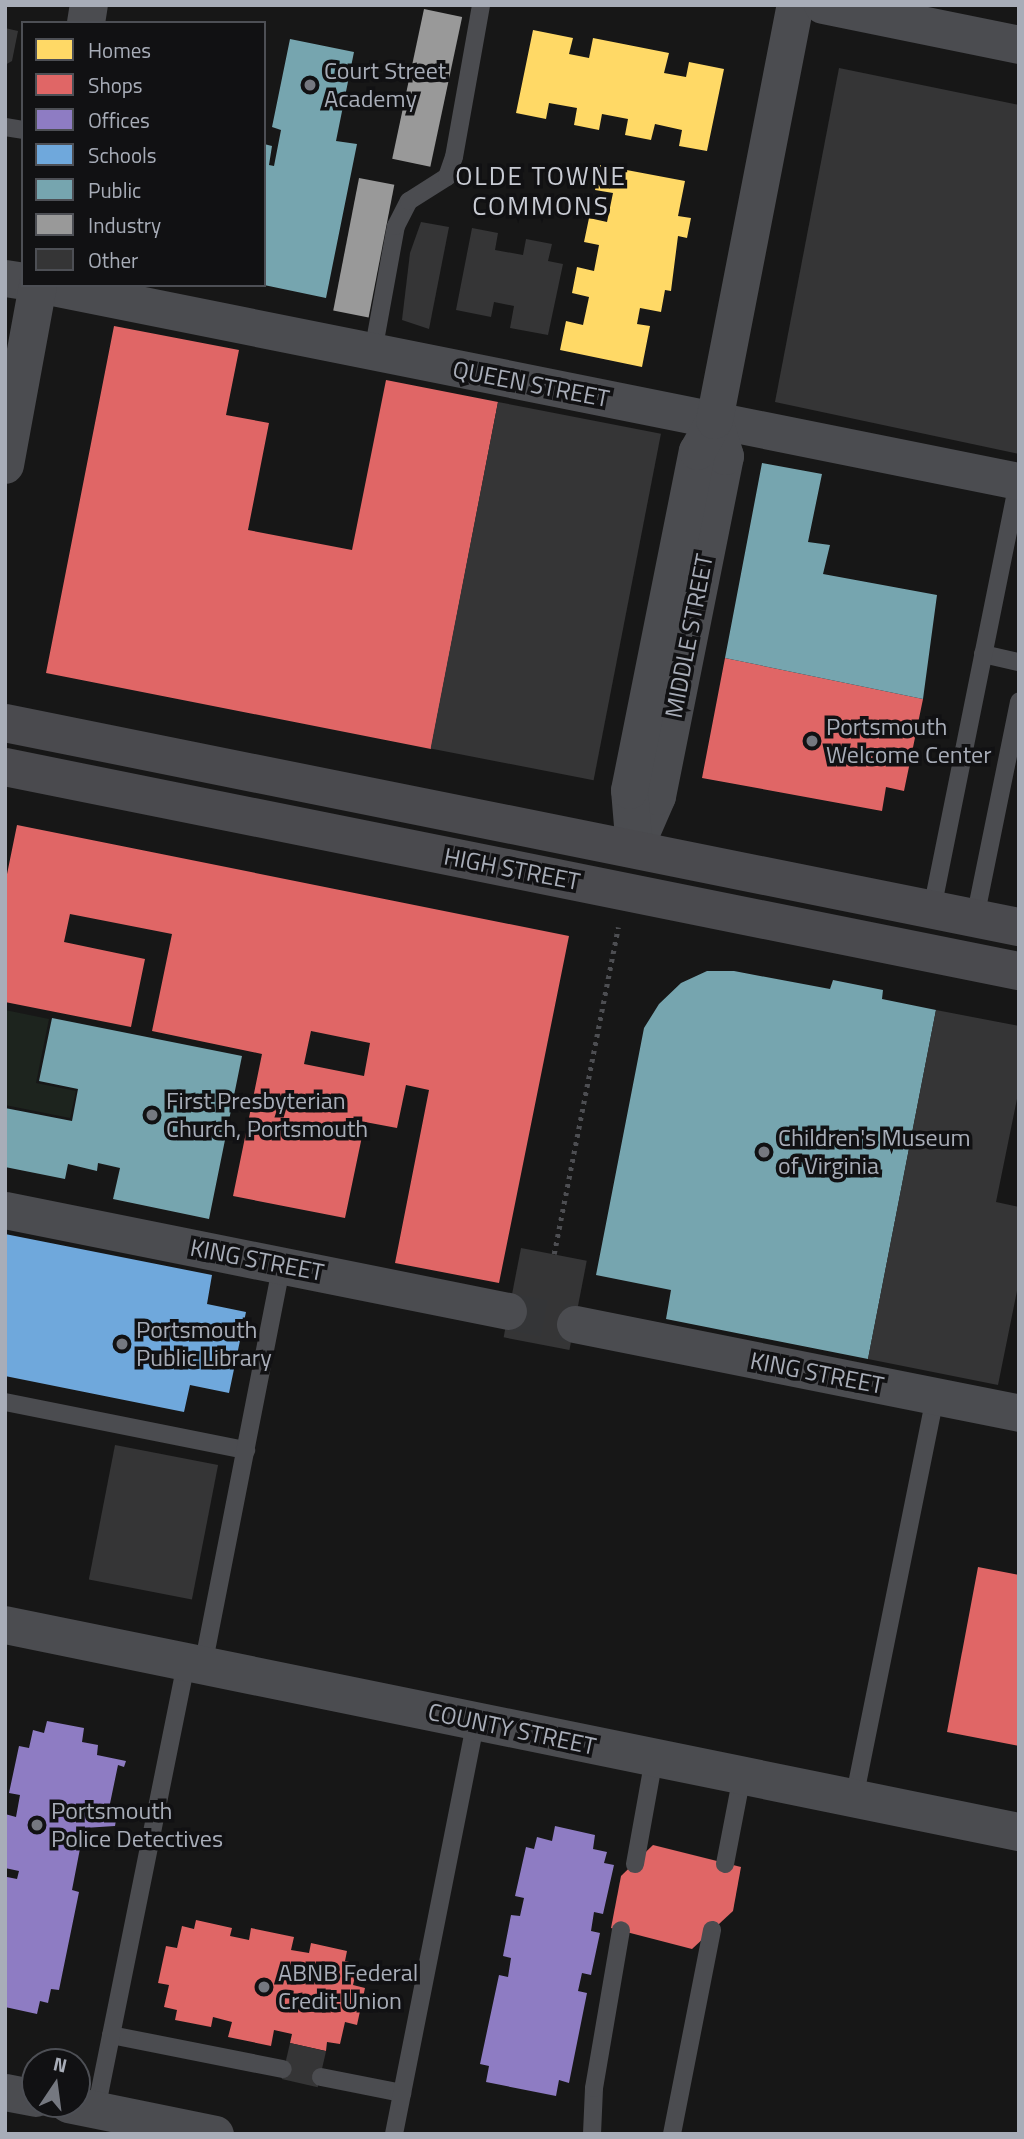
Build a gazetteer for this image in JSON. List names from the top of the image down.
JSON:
{
  "streets": {
    "main road": ["HIGH STREET"],
    "street": [
      "QUEEN STREET",
      "MIDDLE STREET",
      "KING STREET",
      "COUNTY STREET"
    ]
  },
  "crossings": [
    ["QUEEN STREET", "MIDDLE STREET"],
    ["MIDDLE STREET", "HIGH STREET"]
  ],
  "districts": ["OLDE TOWNE COMMONS"],
  "places": [
    "Court Street Academy",
    "Portsmouth Welcome Center",
    "First Presbyterian Church, Portsmouth",
    "Children's Museum of Virginia",
    "Portsmouth Public Library",
    "Portsmouth Police Detectives",
    "ABNB Federal Credit Union"
  ],
  "legend": [
    "Homes",
    "Shops",
    "Offices",
    "Schools",
    "Public",
    "Industry",
    "Other"
  ],
  "north": "top"
}
